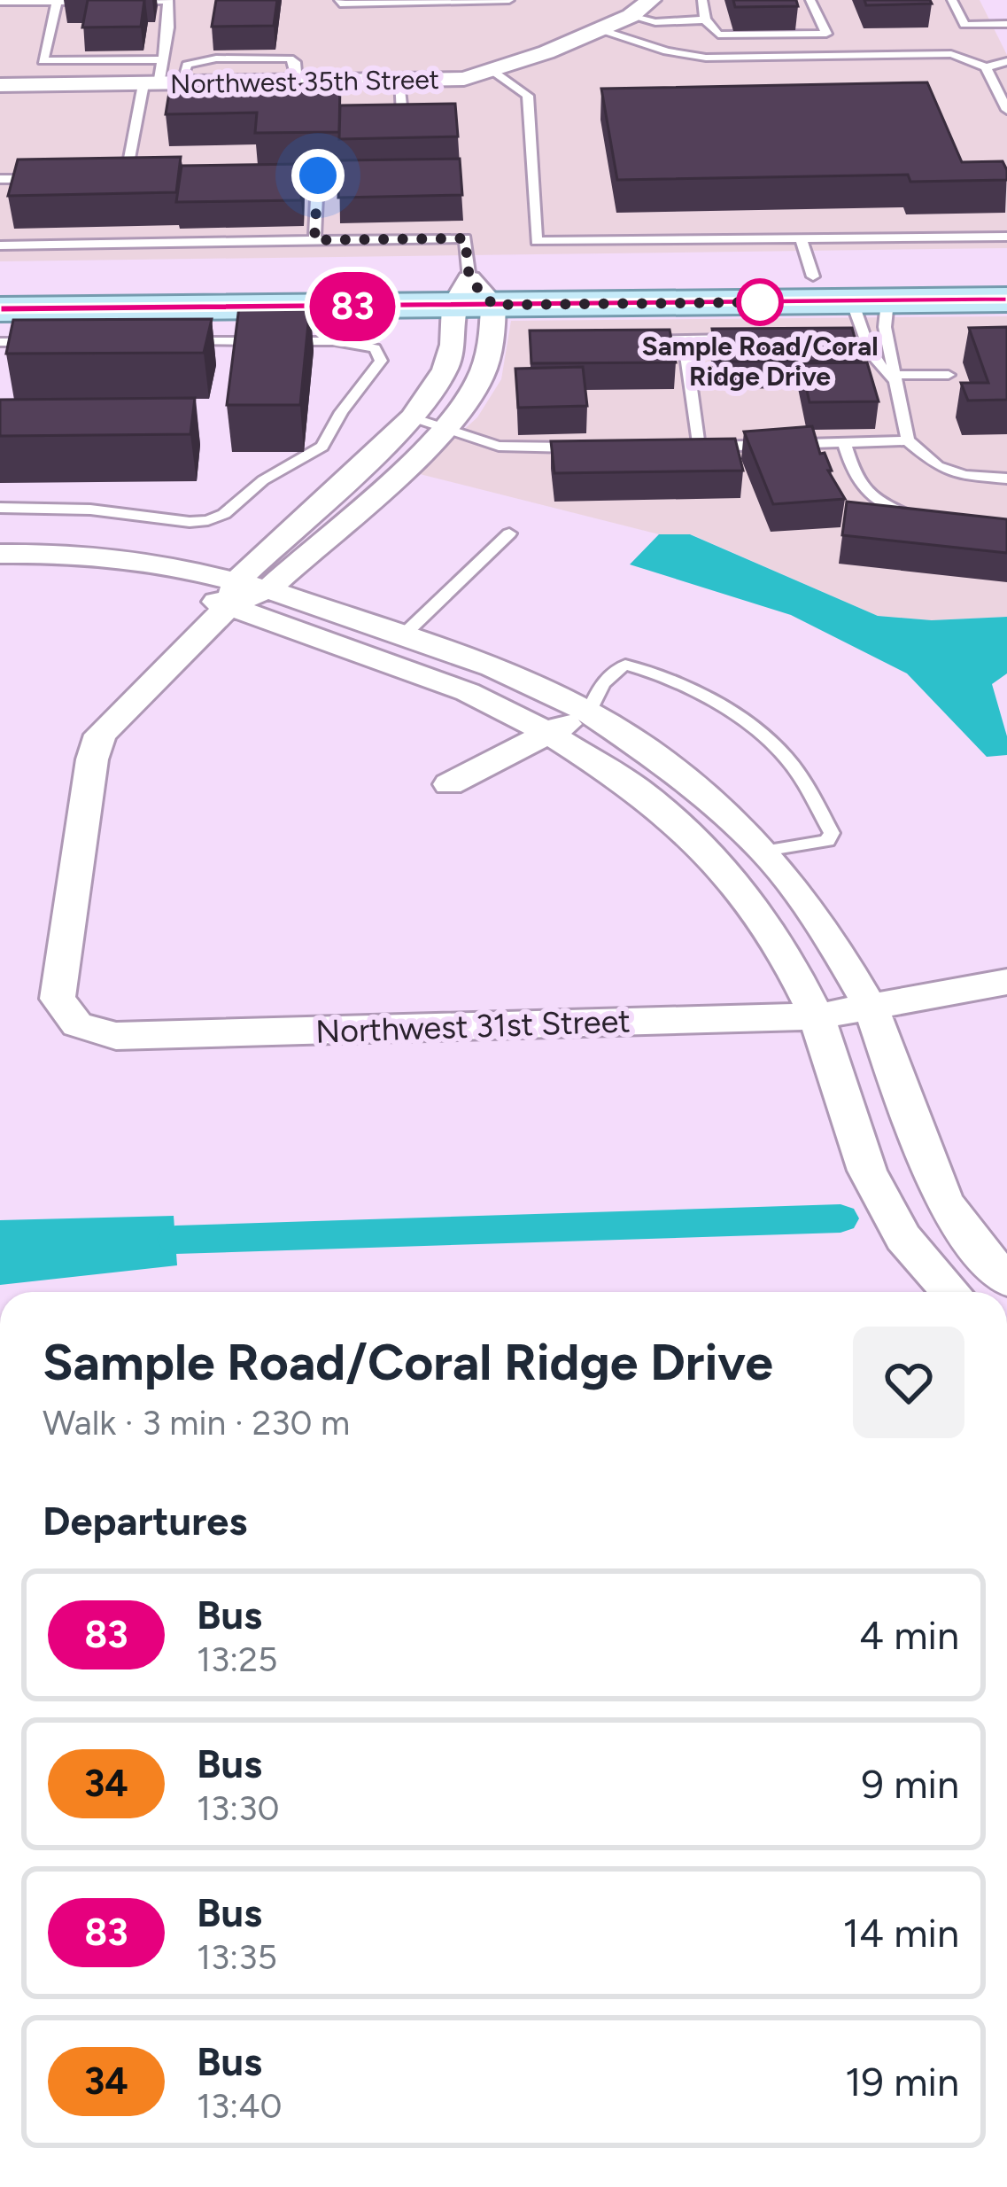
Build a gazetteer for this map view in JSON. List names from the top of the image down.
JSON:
{
  "streets": {
    "street": ["Northwest 35th Street", "Northwest 31st Street"]
  },
  "places": ["Sample Road/Coral Ridge Drive"],
  "lines": ["bus line 83"],
  "page": {
    "on_map": "83",
    "heading": [
      ["Sample Road/Coral Ridge Drive", "Walk · 3 min · 230 m"],
      "Departures"
    ],
    "list": [
      {
        "mark": "83",
        "name": "Bus",
        "note": "13:25",
        "value": "4 min"
      },
      {
        "mark": "34",
        "name": "Bus",
        "note": "13:30",
        "value": "9 min"
      },
      {
        "mark": "83",
        "name": "Bus",
        "note": "13:35",
        "value": "14 min"
      },
      {
        "mark": "34",
        "name": "Bus",
        "note": "13:40",
        "value": "19 min"
      }
    ]
  }
}
